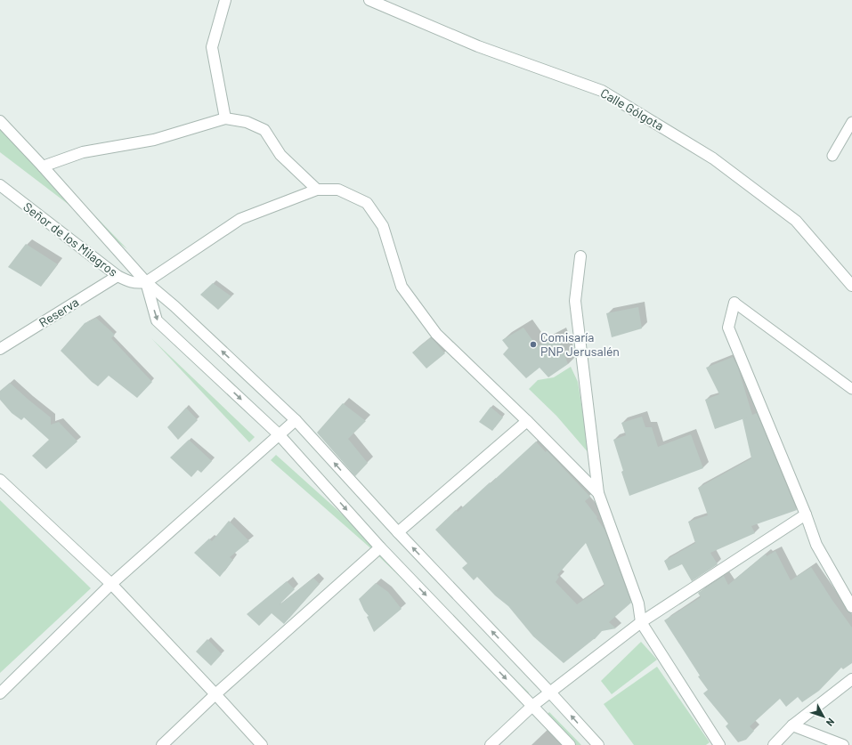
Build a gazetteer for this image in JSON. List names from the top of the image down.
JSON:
{
  "streets": {
    "street": ["Calle Gólgota", "Señor de los Milagros", "Reserva"]
  },
  "crossings": [
    ["Señor de los Milagros", "Reserva"]
  ],
  "places": ["Comisaría PNP Jerusalén"],
  "north": "bottom right"
}
